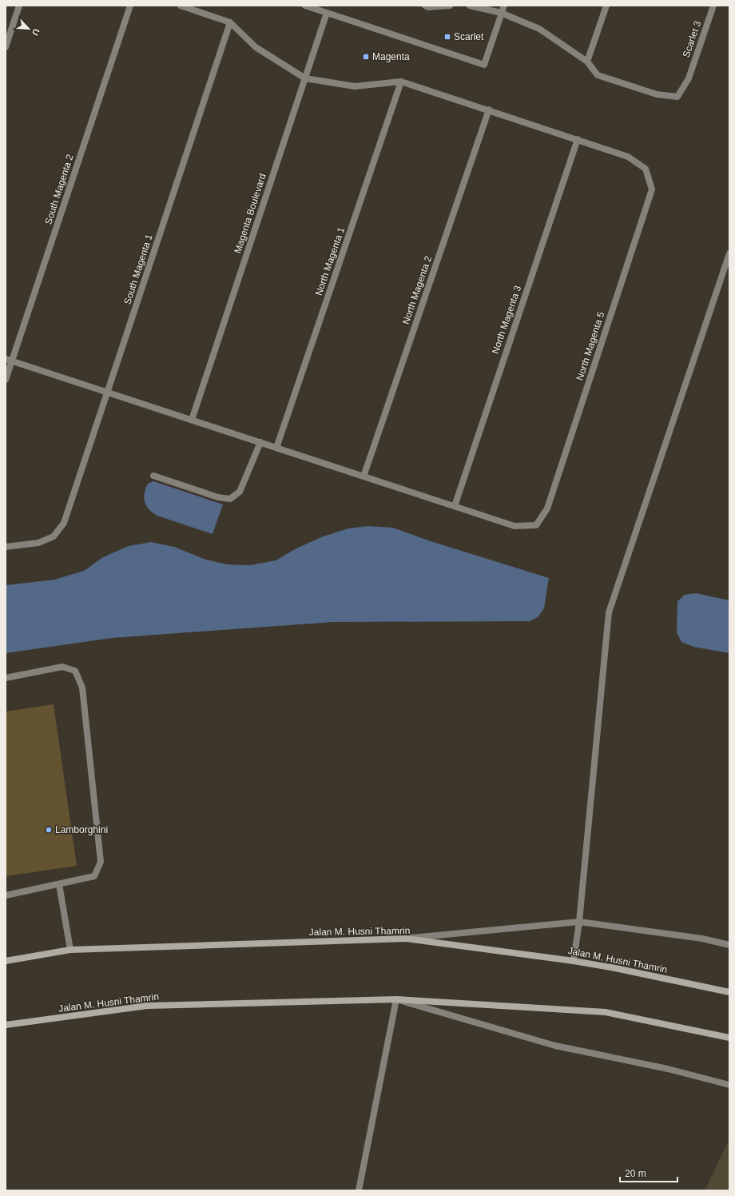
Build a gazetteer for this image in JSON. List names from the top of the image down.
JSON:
{
  "streets": {
    "main road": ["Jalan M. Husni Thamrin"],
    "street": [
      "Scarlet 3",
      "South Magenta 2",
      "Magenta Boulevard",
      "North Magenta 1",
      "South Magenta 1",
      "North Magenta 2",
      "North Magenta 3",
      "North Magenta 5"
    ]
  },
  "crossings": [
    ["North Magenta 3", "North Magenta 5"]
  ],
  "places": {
    "transit": ["Scarlet", "Magenta"],
    "other": ["Lamborghini"]
  },
  "scale_bar": "20 m",
  "north": "bottom right"
}
